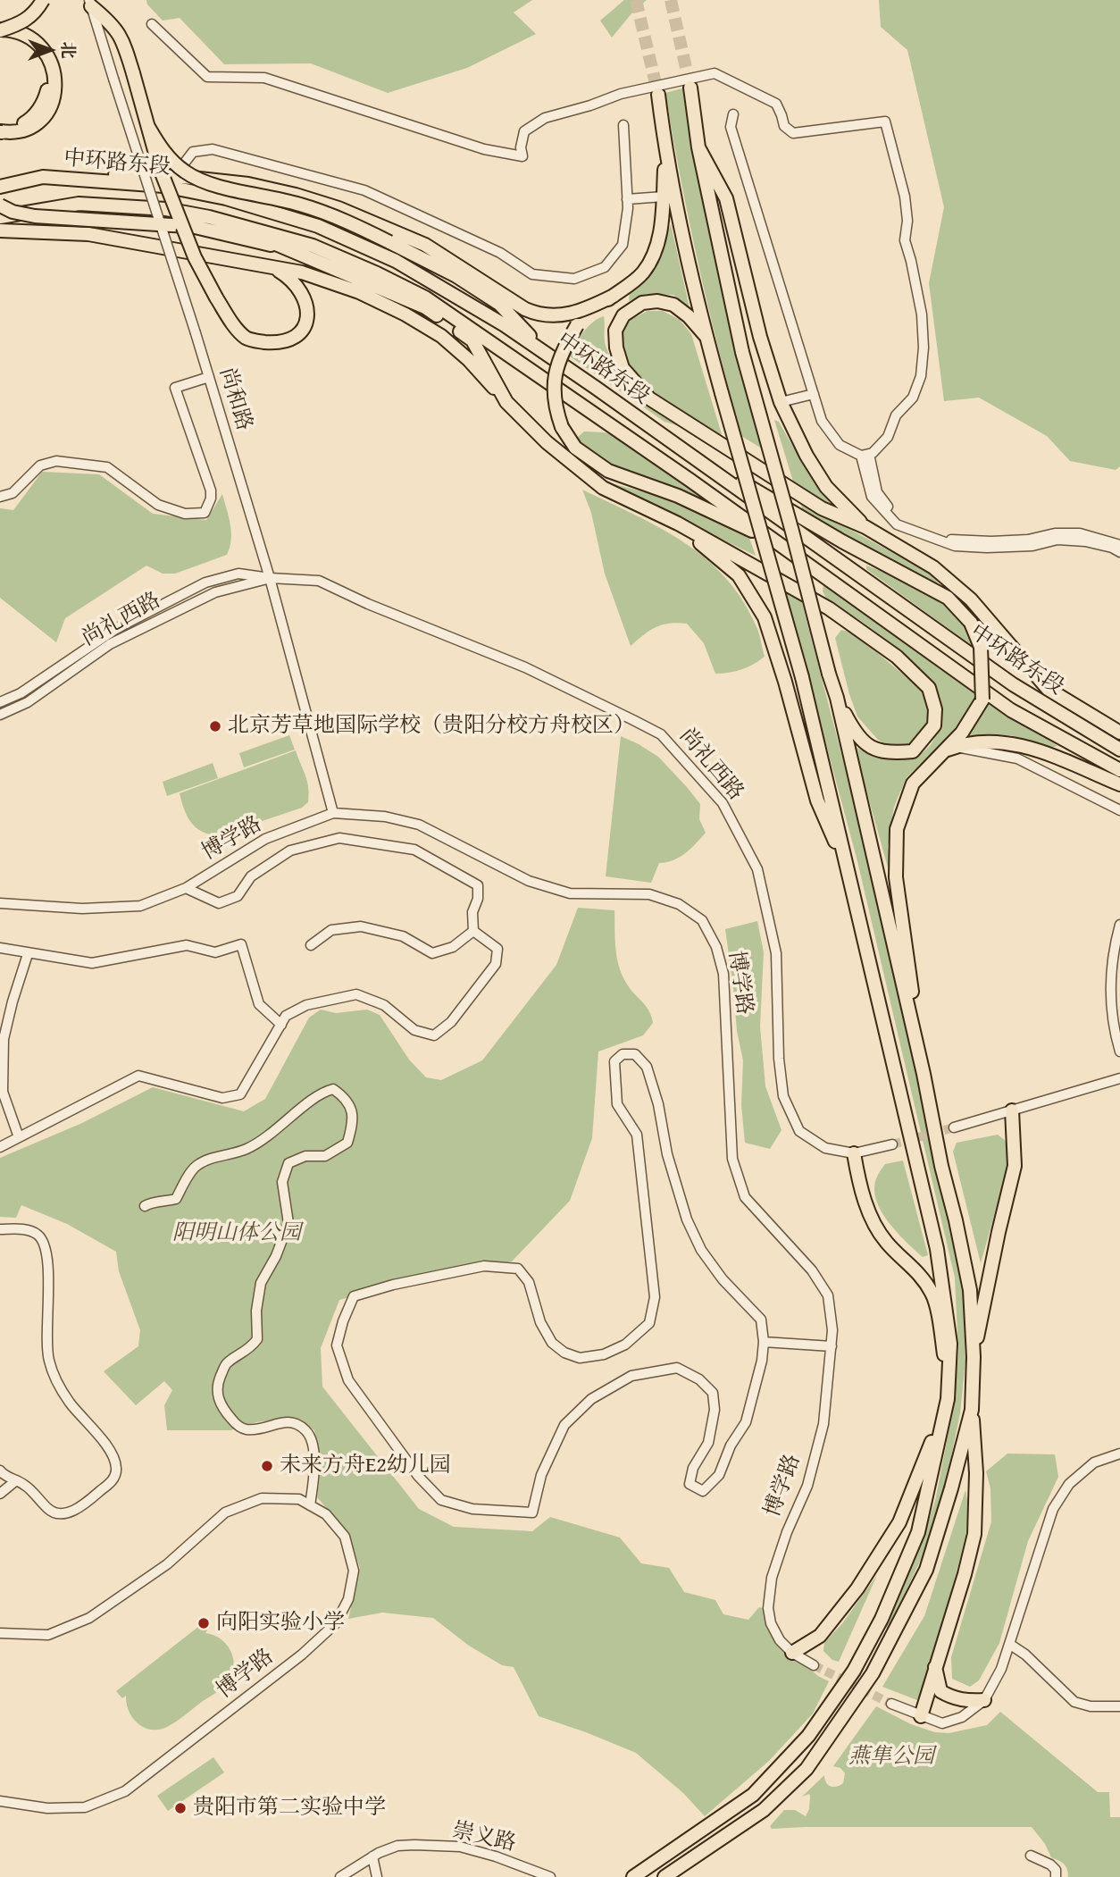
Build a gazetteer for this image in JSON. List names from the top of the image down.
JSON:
{
  "streets": {
    "highway": ["中环路东段"],
    "street": [
      "尚和路",
      "尚礼西路",
      "博学路",
      "崇义路"
    ]
  },
  "crossings": [
    ["尚和路", "尚礼西路"],
    ["尚和路", "博学路"]
  ],
  "parks": ["阳明山体公园", "燕隼公园"],
  "places": [
    "北京芳草地国际学校（贵阳分校方舟校区）",
    "未来方舟E2幼儿园",
    "向阳实验小学",
    "贵阳市第二实验中学"
  ],
  "north": "right"
}
